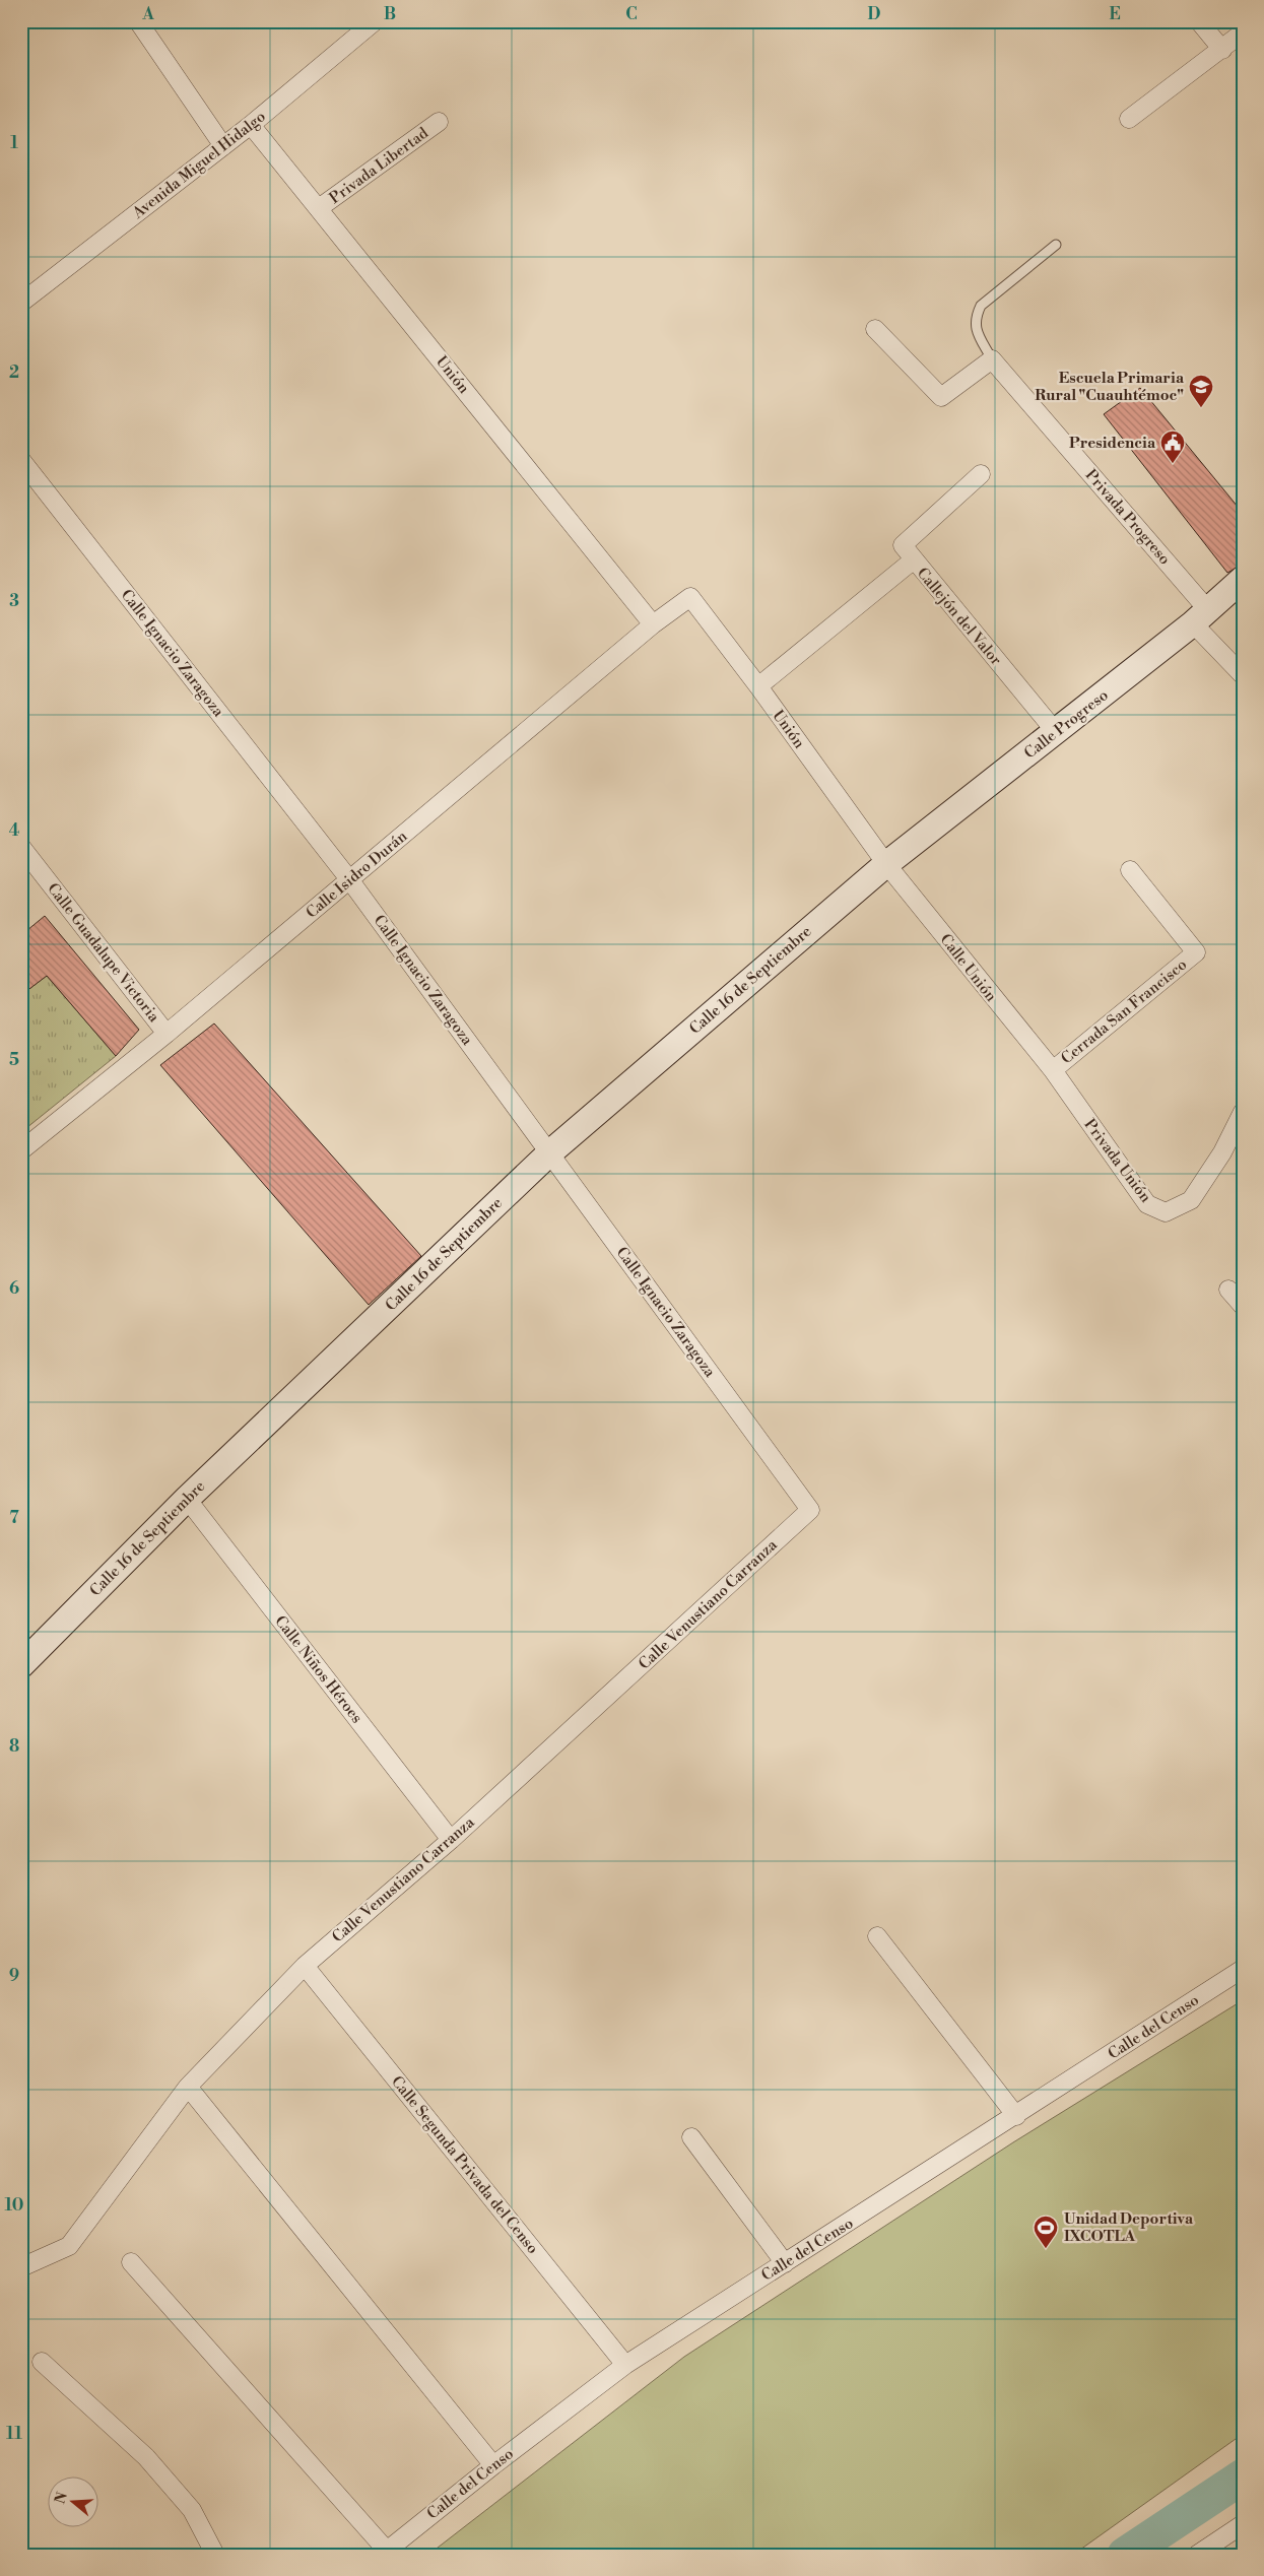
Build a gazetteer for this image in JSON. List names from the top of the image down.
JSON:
{
  "streets": {
    "street": [
      "Avenida Miguel Hidalgo",
      "Privada Libertad",
      "Unión",
      "Privada Progreso",
      "Callejón del Valor",
      "Calle Ignacio Zaragoza",
      "Calle Progreso",
      "Calle Isidro Durán",
      "Calle Guadalupe Victoria",
      "Calle Unión",
      "Calle 16 de Septiembre",
      "Cerrada San Francisco",
      "Privada Unión",
      "Calle Venustiano Carranza",
      "Calle Niños Héroes",
      "Calle del Censo",
      "Calle Segunda Privada del Censo"
    ]
  },
  "crossings": [
    ["Avenida Miguel Hidalgo", "Unión"],
    ["Privada Libertad", "Unión"],
    ["Unión", "Callejón del Valor"],
    ["Unión", "Calle Progreso"],
    ["Unión", "Calle Isidro Durán"],
    ["Unión", "Calle Unión"],
    ["Unión", "Calle 16 de Septiembre"],
    ["Privada Progreso", "Calle Progreso"],
    ["Callejón del Valor", "Calle Progreso"],
    ["Calle Ignacio Zaragoza", "Calle Isidro Durán"],
    ["Calle Ignacio Zaragoza", "Calle 16 de Septiembre"],
    ["Calle Ignacio Zaragoza", "Calle Venustiano Carranza"],
    ["Calle Progreso", "Calle Unión"],
    ["Calle Progreso", "Calle 16 de Septiembre"],
    ["Calle Isidro Durán", "Calle Guadalupe Victoria"],
    ["Calle Unión", "Calle 16 de Septiembre"],
    ["Calle Unión", "Cerrada San Francisco"],
    ["Calle Unión", "Privada Unión"],
    ["Calle 16 de Septiembre", "Calle Niños Héroes"],
    ["Cerrada San Francisco", "Privada Unión"],
    ["Calle Venustiano Carranza", "Calle Niños Héroes"],
    ["Calle Venustiano Carranza", "Calle Segunda Privada del Censo"],
    ["Calle del Censo", "Calle Segunda Privada del Censo"]
  ],
  "places": {
    "school or university": ["Escuela Primaria Rural \"Cuauhtémoc\""],
    "public building": ["Presidencia"],
    "sports": ["Unidad Deportiva IXCOTLA"]
  },
  "north": "left",
  "grid": {
    "columns": [
      "A",
      "B",
      "C",
      "D",
      "E"
    ],
    "rows": [
      "1",
      "2",
      "3",
      "4",
      "5",
      "6",
      "7",
      "8",
      "9",
      "10",
      "11"
    ]
  }
}
